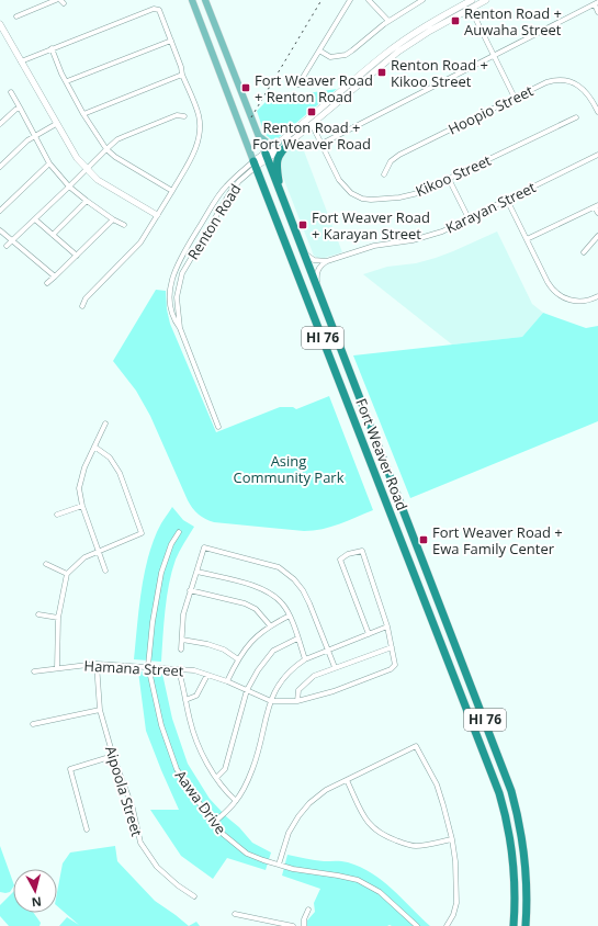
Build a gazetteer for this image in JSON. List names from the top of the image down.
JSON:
{
  "streets": {
    "highway": ["HI 76", "Fort Weaver Road"],
    "street": [
      "Hoopio Street",
      "Kikoo Street",
      "Karayan Street",
      "Renton Road",
      "Hamana Street",
      "Aipoola Street",
      "Aawa Drive"
    ]
  },
  "crossings": [
    ["Kikoo Street", "Renton Road"],
    ["Renton Road", "Fort Weaver Road"],
    ["Hamana Street", "Aipoola Street"],
    ["Hamana Street", "Aawa Drive"]
  ],
  "parks": ["Asing Community Park"],
  "places": {
    "transit": [
      "Renton Road + Auwaha Street",
      "Renton Road + Kikoo Street",
      "Fort Weaver Road + Renton Road",
      "Renton Road + Fort Weaver Road",
      "Fort Weaver Road + Karayan Street",
      "Fort Weaver Road + Ewa Family Center"
    ]
  },
  "north": "bottom"
}
